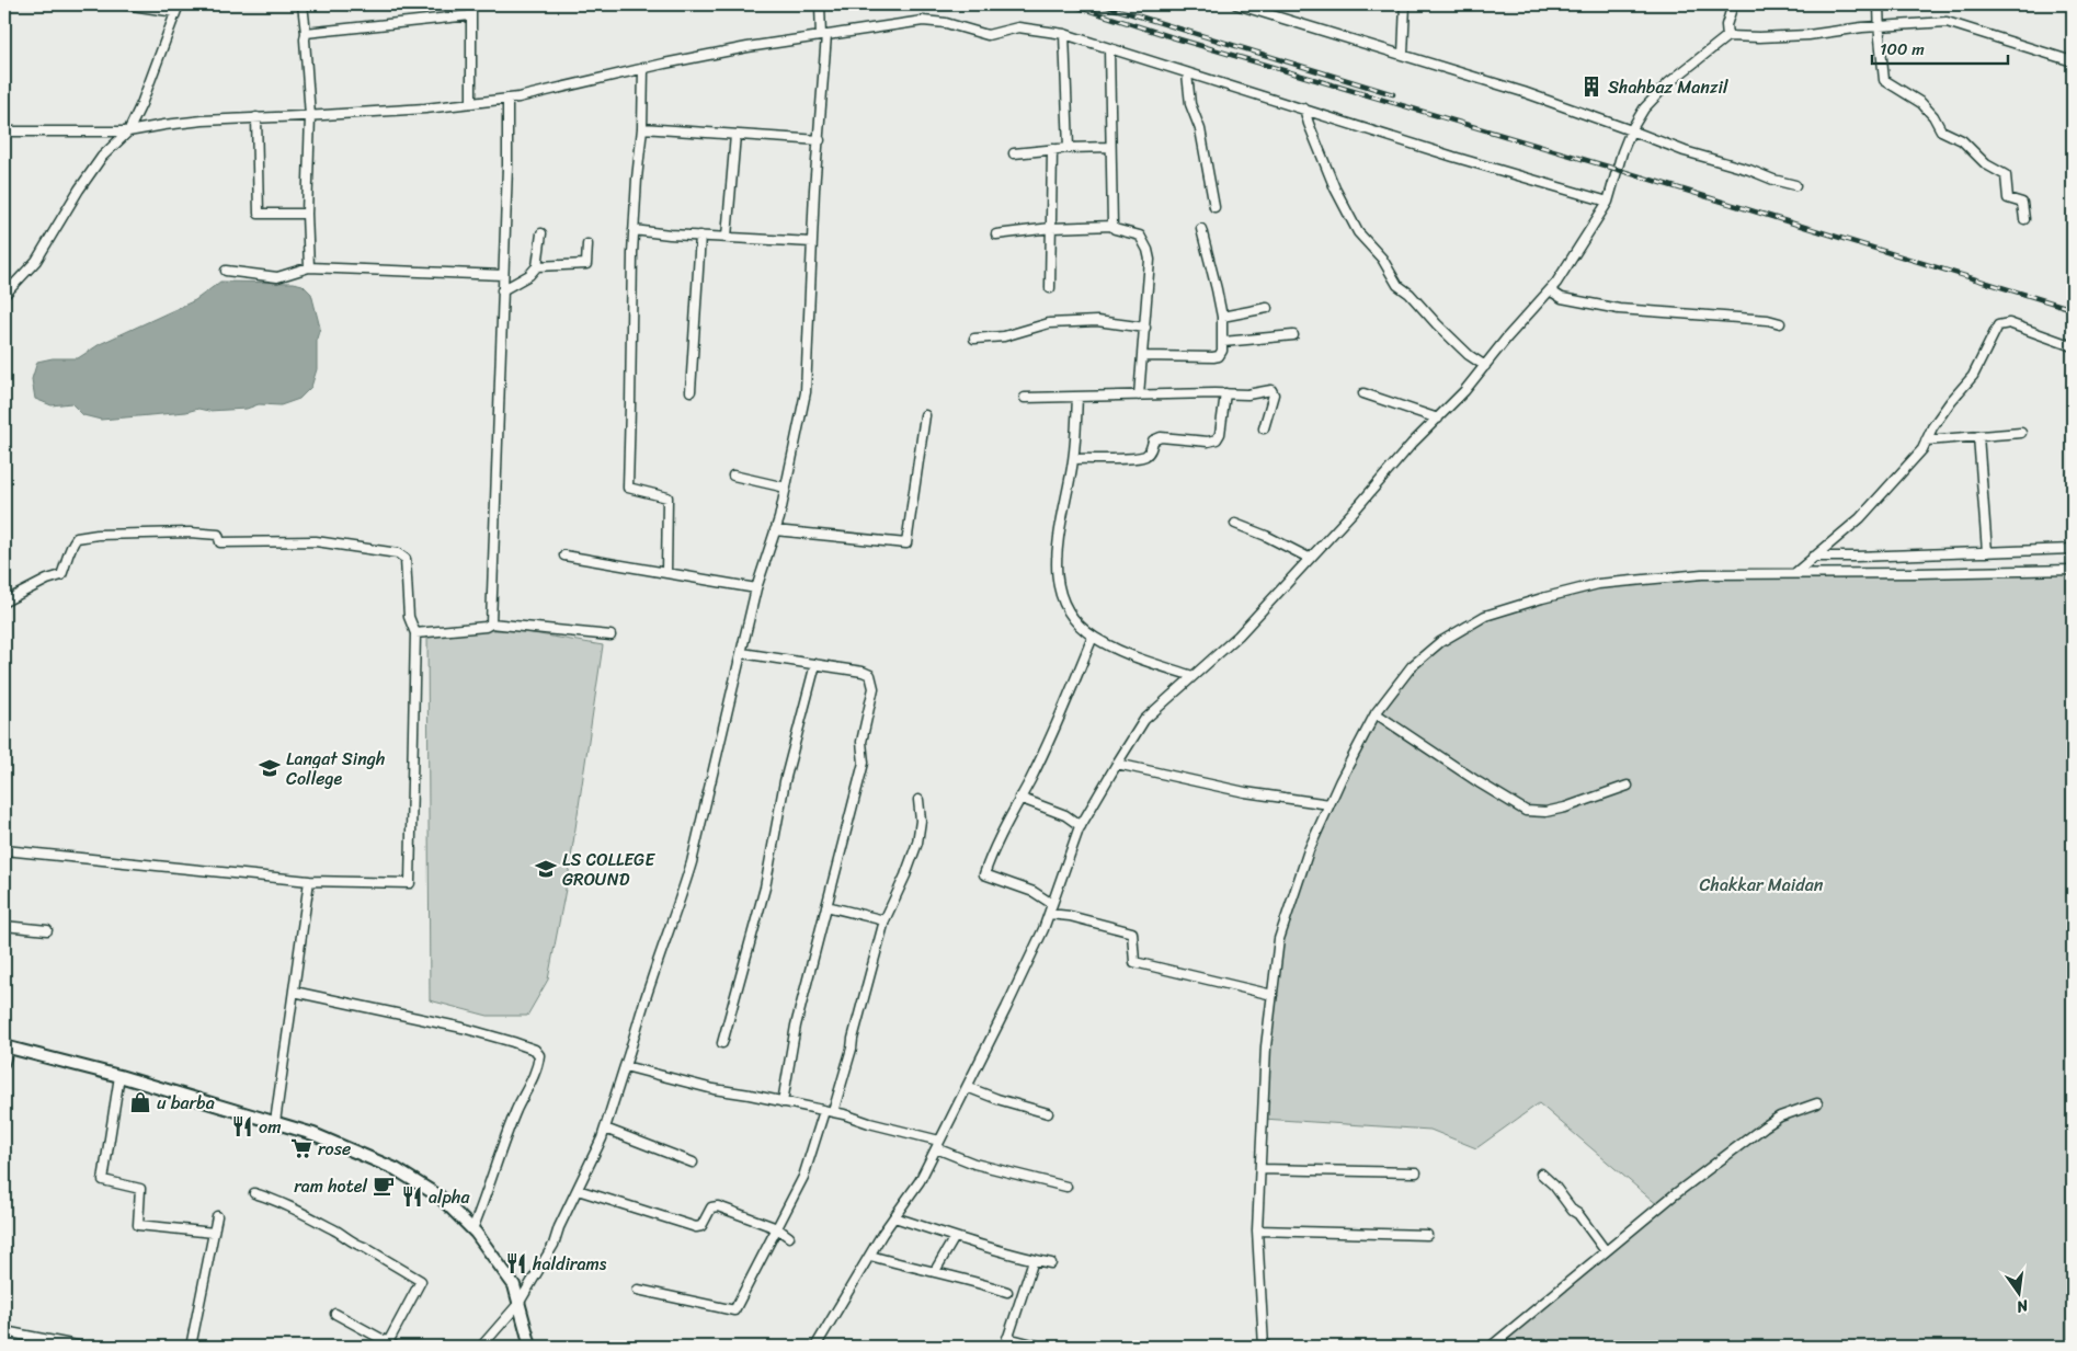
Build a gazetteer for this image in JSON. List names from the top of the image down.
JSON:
{
  "parks": ["Chakkar Maidan"],
  "places": {
    "building": ["Shahbaz Manzil"],
    "school or university": ["Langat Singh College", "LS COLLEGE GROUND"],
    "shop": ["u barba"],
    "restaurant": ["om", "alpha", "haldirams"],
    "supermarket": ["rose"],
    "cafe": ["ram hotel"]
  },
  "scale_bar": "100 m",
  "north": "bottom"
}
